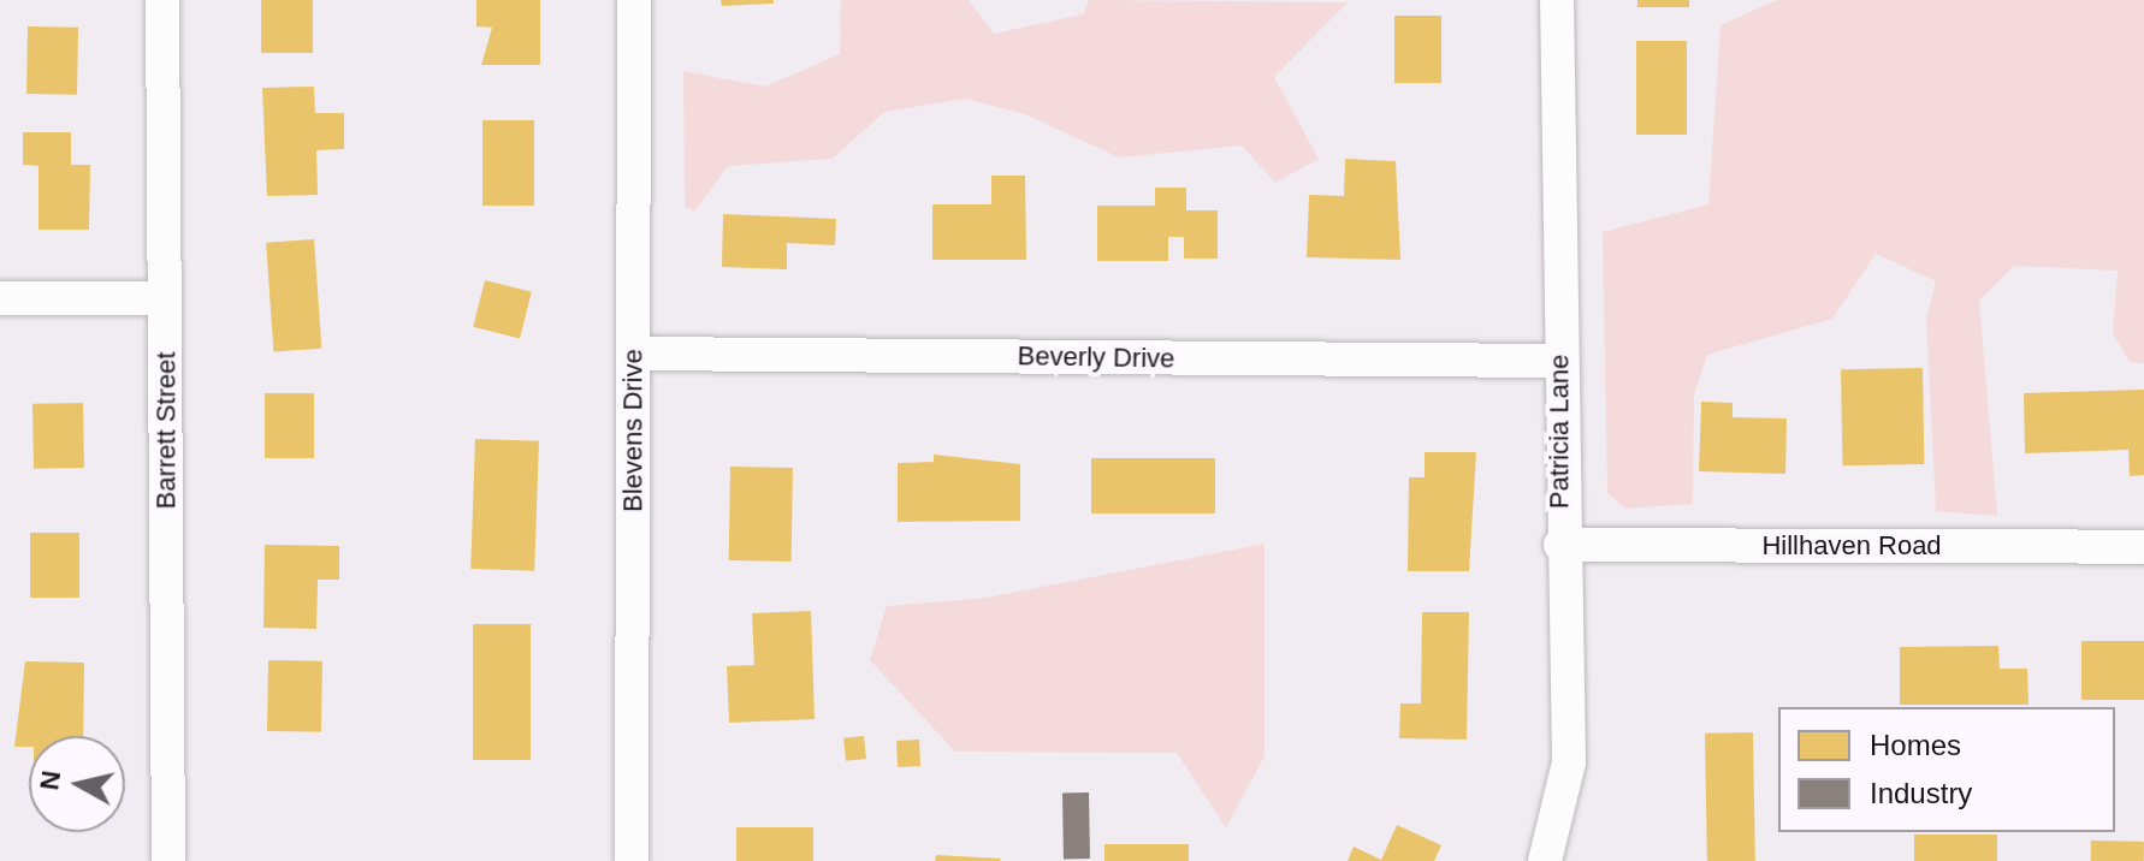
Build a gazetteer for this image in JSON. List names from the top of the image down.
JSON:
{
  "streets": {
    "street": [
      "Beverly Drive",
      "Barrett Street",
      "Blevens Drive",
      "Patricia Lane",
      "Hillhaven Road"
    ]
  },
  "crossings": [
    ["Beverly Drive", "Blevens Drive"],
    ["Beverly Drive", "Patricia Lane"],
    ["Patricia Lane", "Hillhaven Road"]
  ],
  "legend": ["Homes", "Industry"],
  "north": "left"
}
